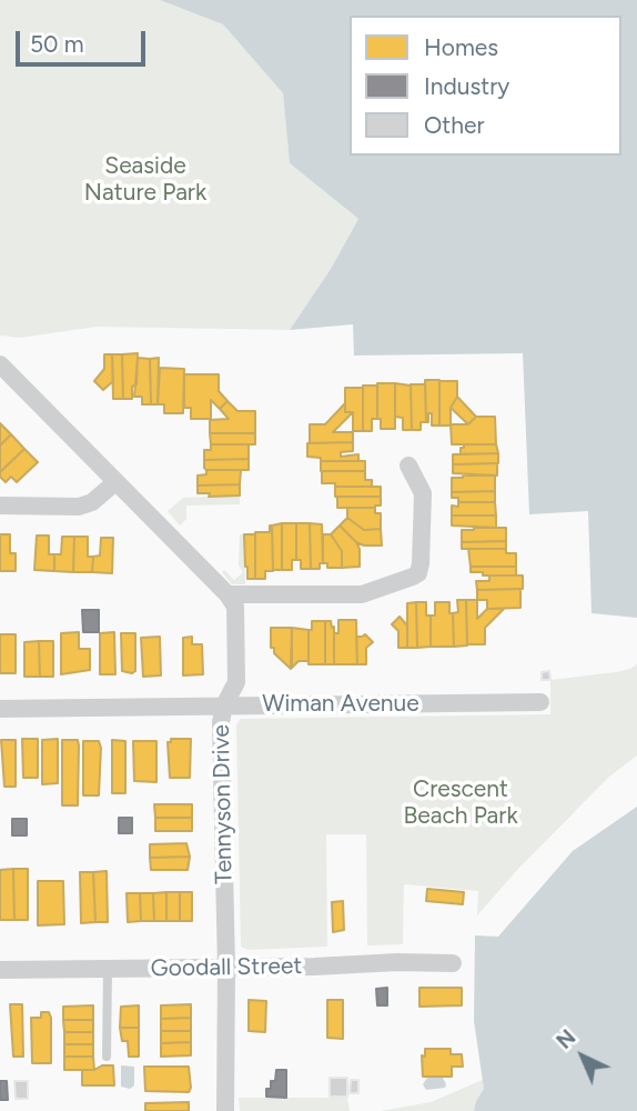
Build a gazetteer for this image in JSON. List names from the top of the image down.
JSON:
{
  "streets": {
    "street": ["Wiman Avenue", "Tennyson Drive", "Goodall Street"]
  },
  "crossings": [
    ["Wiman Avenue", "Tennyson Drive"],
    ["Tennyson Drive", "Goodall Street"]
  ],
  "parks": ["Seaside Nature Park", "Crescent Beach Park"],
  "legend": ["Homes", "Industry", "Other"],
  "scale_bar": "50 m",
  "north": "top left"
}
